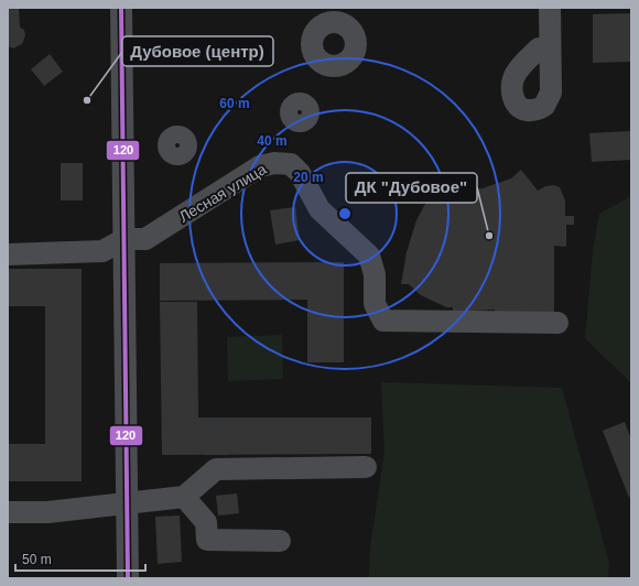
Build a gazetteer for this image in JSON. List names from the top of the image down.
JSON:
{
  "streets": {
    "street": ["Лесная улица"]
  },
  "places": ["Дубовое (центр)", "ДК \"Дубовое\""],
  "lines": ["transit line 120"],
  "scale_bar": "50 m",
  "rings": ["60 m", "40 m", "20 m"]
}
